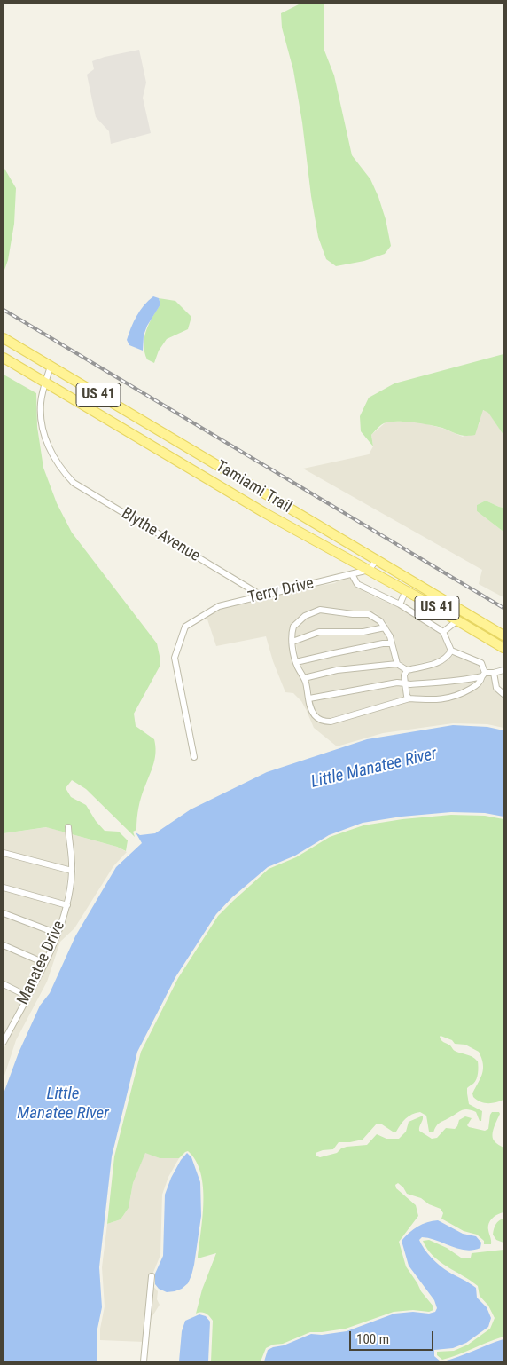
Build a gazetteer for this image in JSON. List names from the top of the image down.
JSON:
{
  "streets": {
    "main road": ["US 41", "Tamiami Trail"],
    "street": ["Blythe Avenue", "Terry Drive", "Manatee Drive"]
  },
  "crossings": [
    ["Tamiami Trail", "Blythe Avenue"],
    ["Tamiami Trail", "Terry Drive"],
    ["Blythe Avenue", "Terry Drive"]
  ],
  "water": ["Little Manatee River"],
  "scale_bar": "100 m"
}
